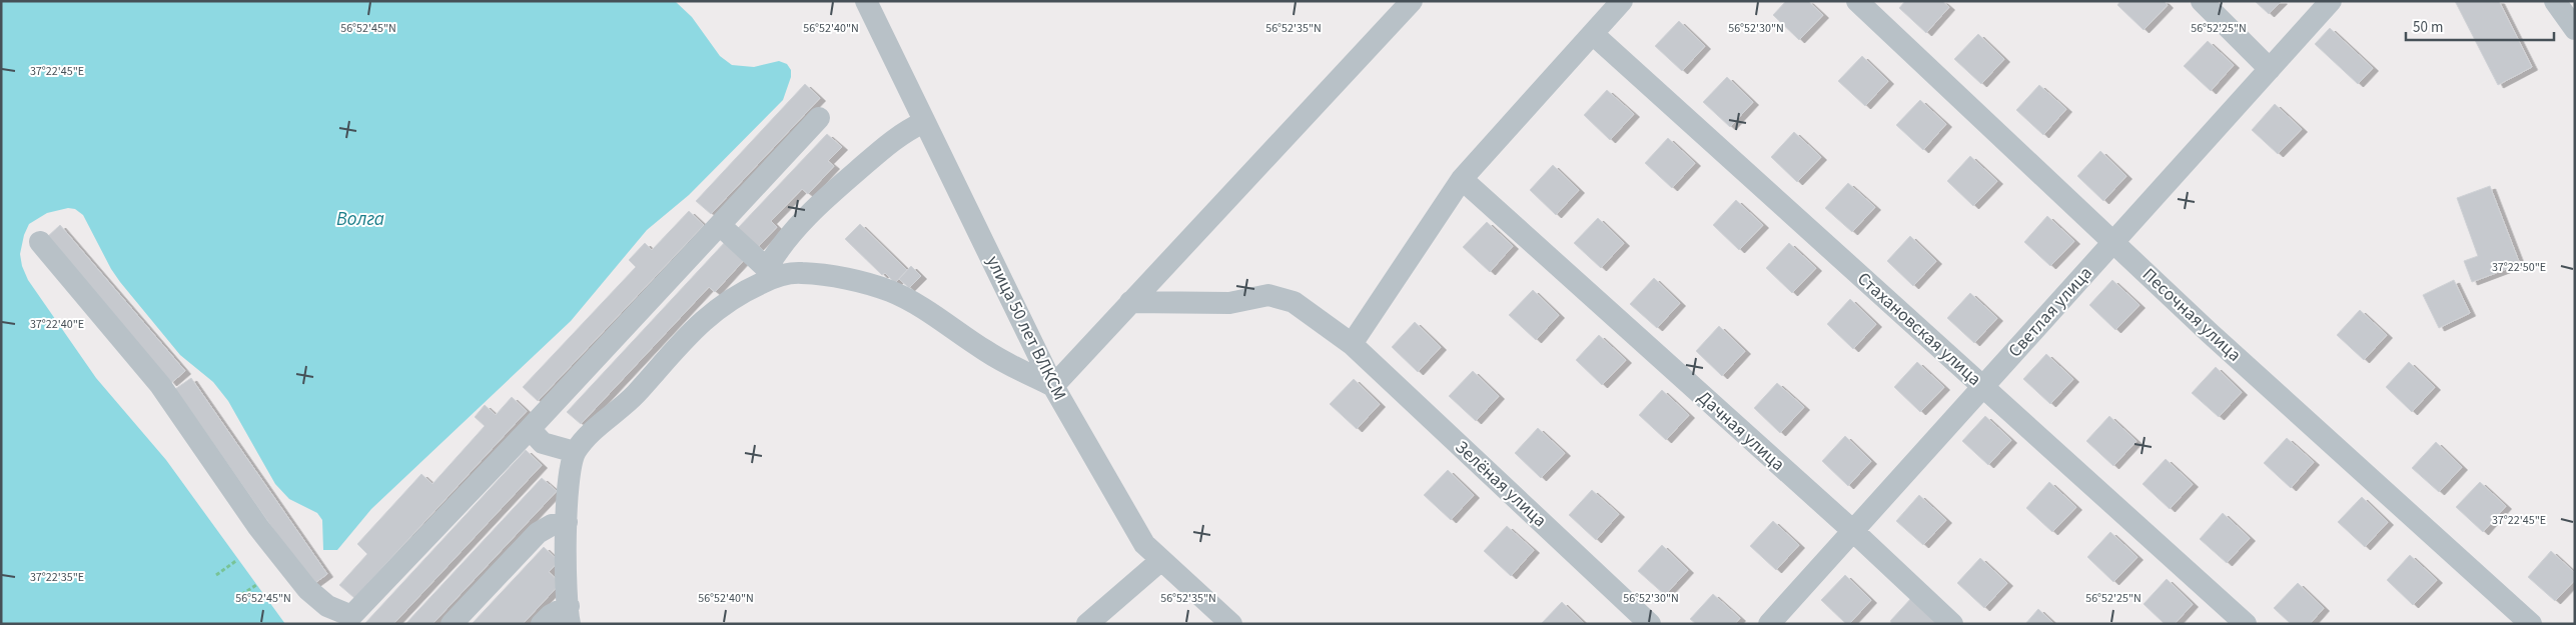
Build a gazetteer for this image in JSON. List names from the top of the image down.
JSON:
{
  "streets": {
    "street": [
      "Светлая улица",
      "Песочная улица",
      "улица 50 лет ВЛКСМ",
      "Стахановская улица",
      "Дачная улица",
      "Зелёная улица"
    ]
  },
  "crossings": [
    ["Светлая улица", "Песочная улица"],
    ["Светлая улица", "Стахановская улица"],
    ["Светлая улица", "Дачная улица"]
  ],
  "water": ["Волга"],
  "scale_bar": "50 m",
  "coordinates": [
    "56°52'45\"N",
    "56°52'40\"N",
    "56°52'35\"N",
    "56°52'30\"N",
    "56°52'25\"N",
    "37°22'45\"E",
    "37°22'50\"E",
    "37°22'40\"E",
    "37°22'35\"E"
  ]
}
